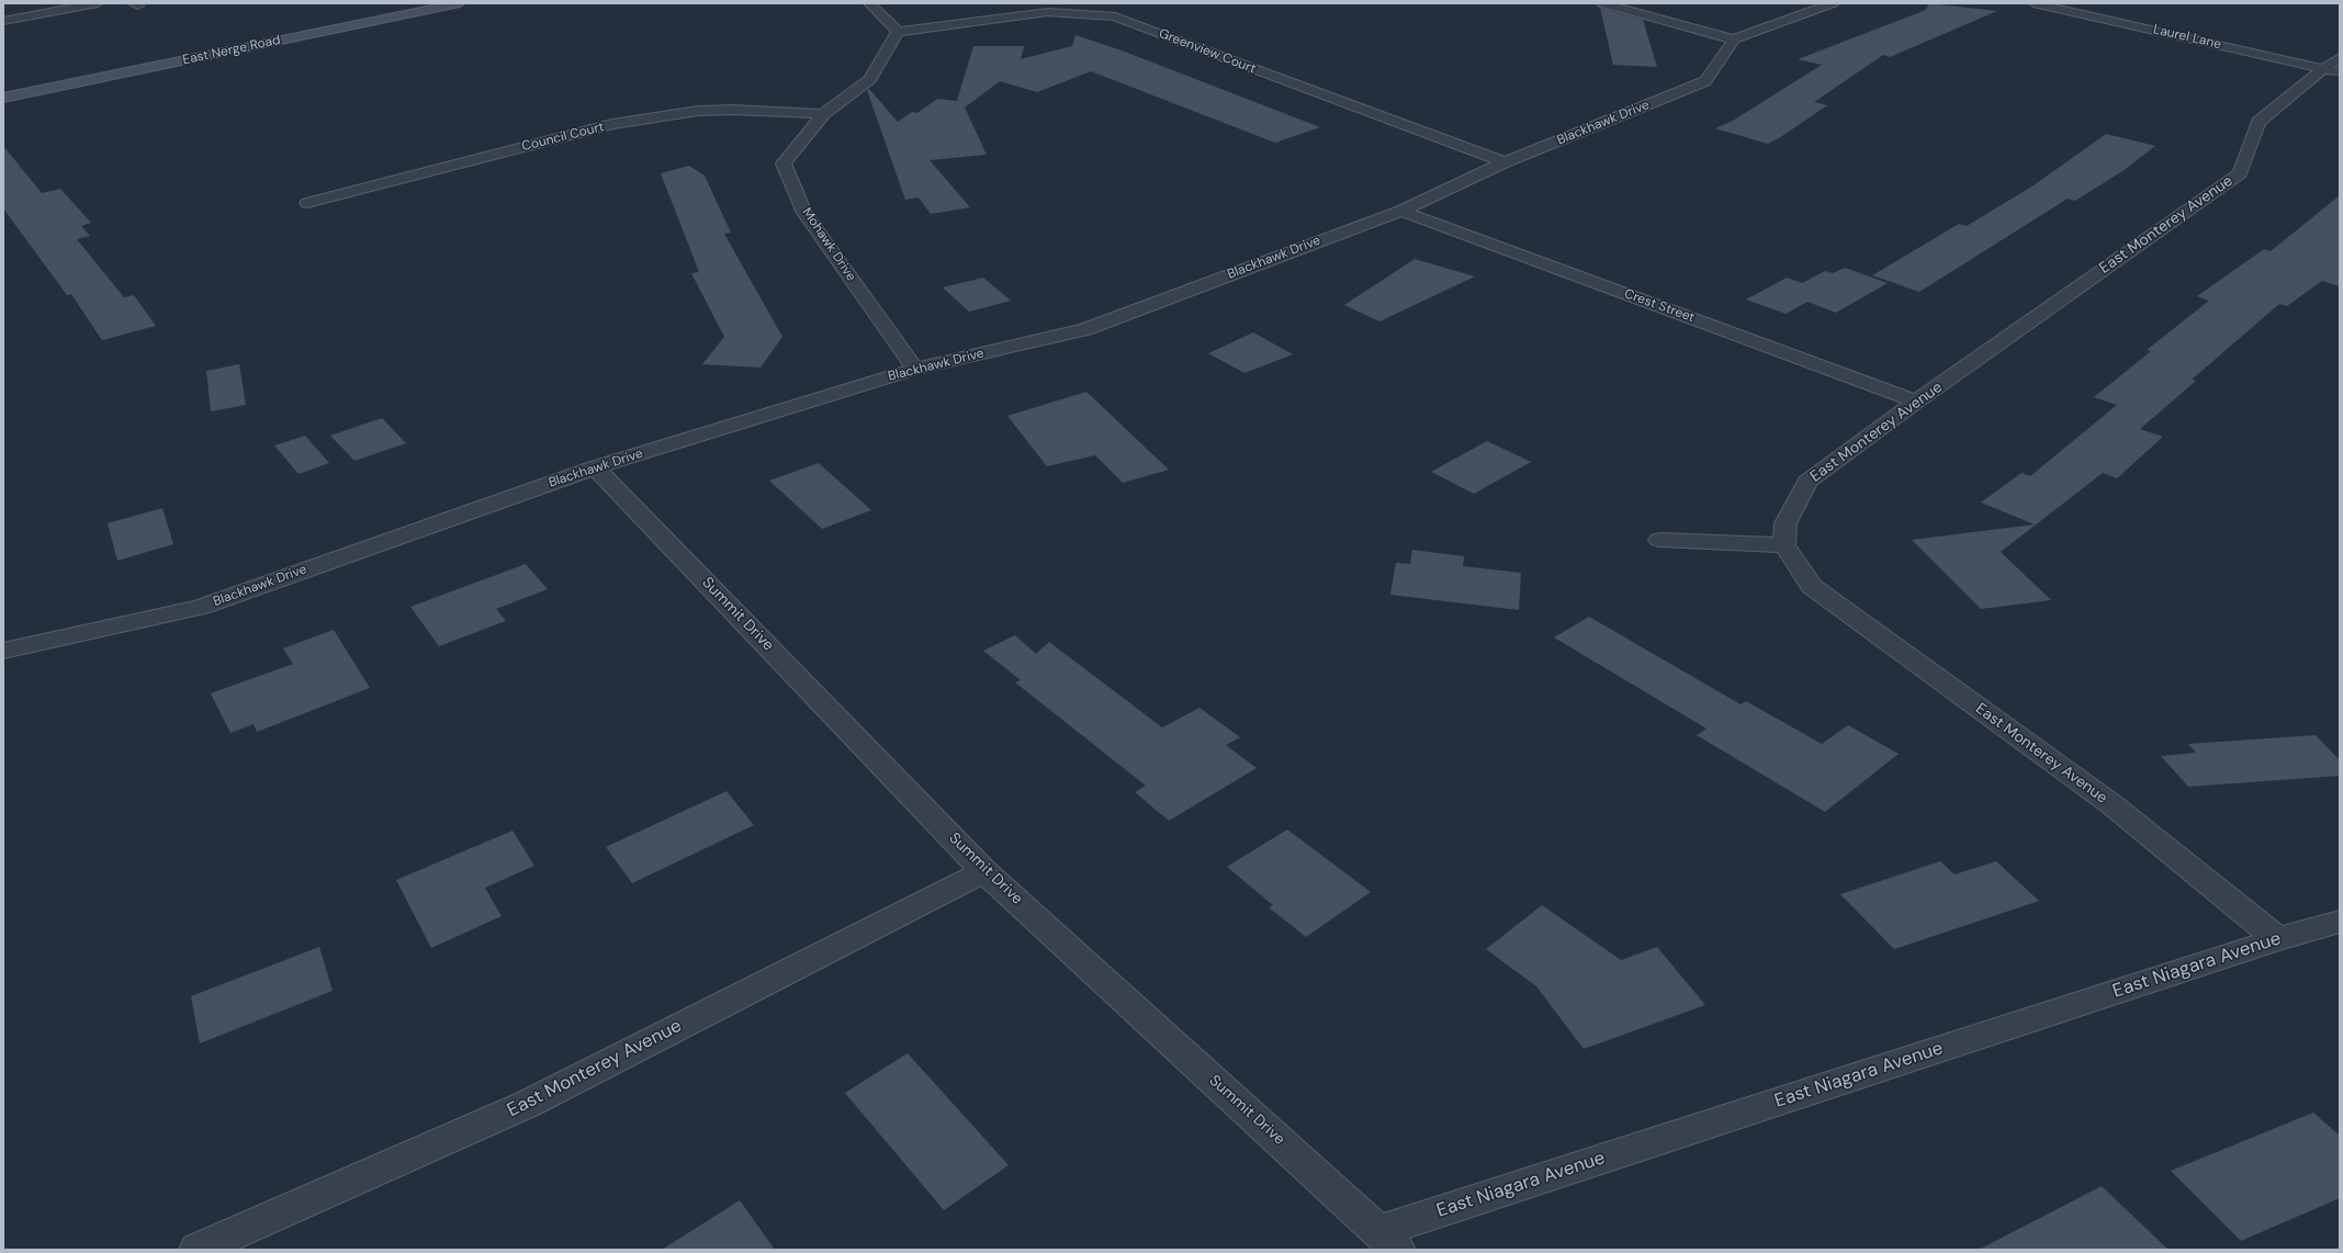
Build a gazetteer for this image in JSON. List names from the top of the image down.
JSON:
{
  "streets": {
    "main road": ["East Nerge Road"],
    "street": [
      "Laurel Lane",
      "Greenview Court",
      "Blackhawk Drive",
      "Council Court",
      "East Monterey Avenue",
      "Mohawk Drive",
      "Crest Street",
      "Summit Drive",
      "East Niagara Avenue"
    ]
  },
  "crossings": [
    ["Laurel Lane", "East Monterey Avenue"],
    ["Greenview Court", "Blackhawk Drive"],
    ["Greenview Court", "Mohawk Drive"],
    ["Blackhawk Drive", "Mohawk Drive"],
    ["Blackhawk Drive", "Crest Street"],
    ["Blackhawk Drive", "Summit Drive"],
    ["Council Court", "Mohawk Drive"],
    ["East Monterey Avenue", "Crest Street"],
    ["East Monterey Avenue", "Summit Drive"],
    ["East Monterey Avenue", "East Niagara Avenue"],
    ["Summit Drive", "East Niagara Avenue"]
  ]
}
